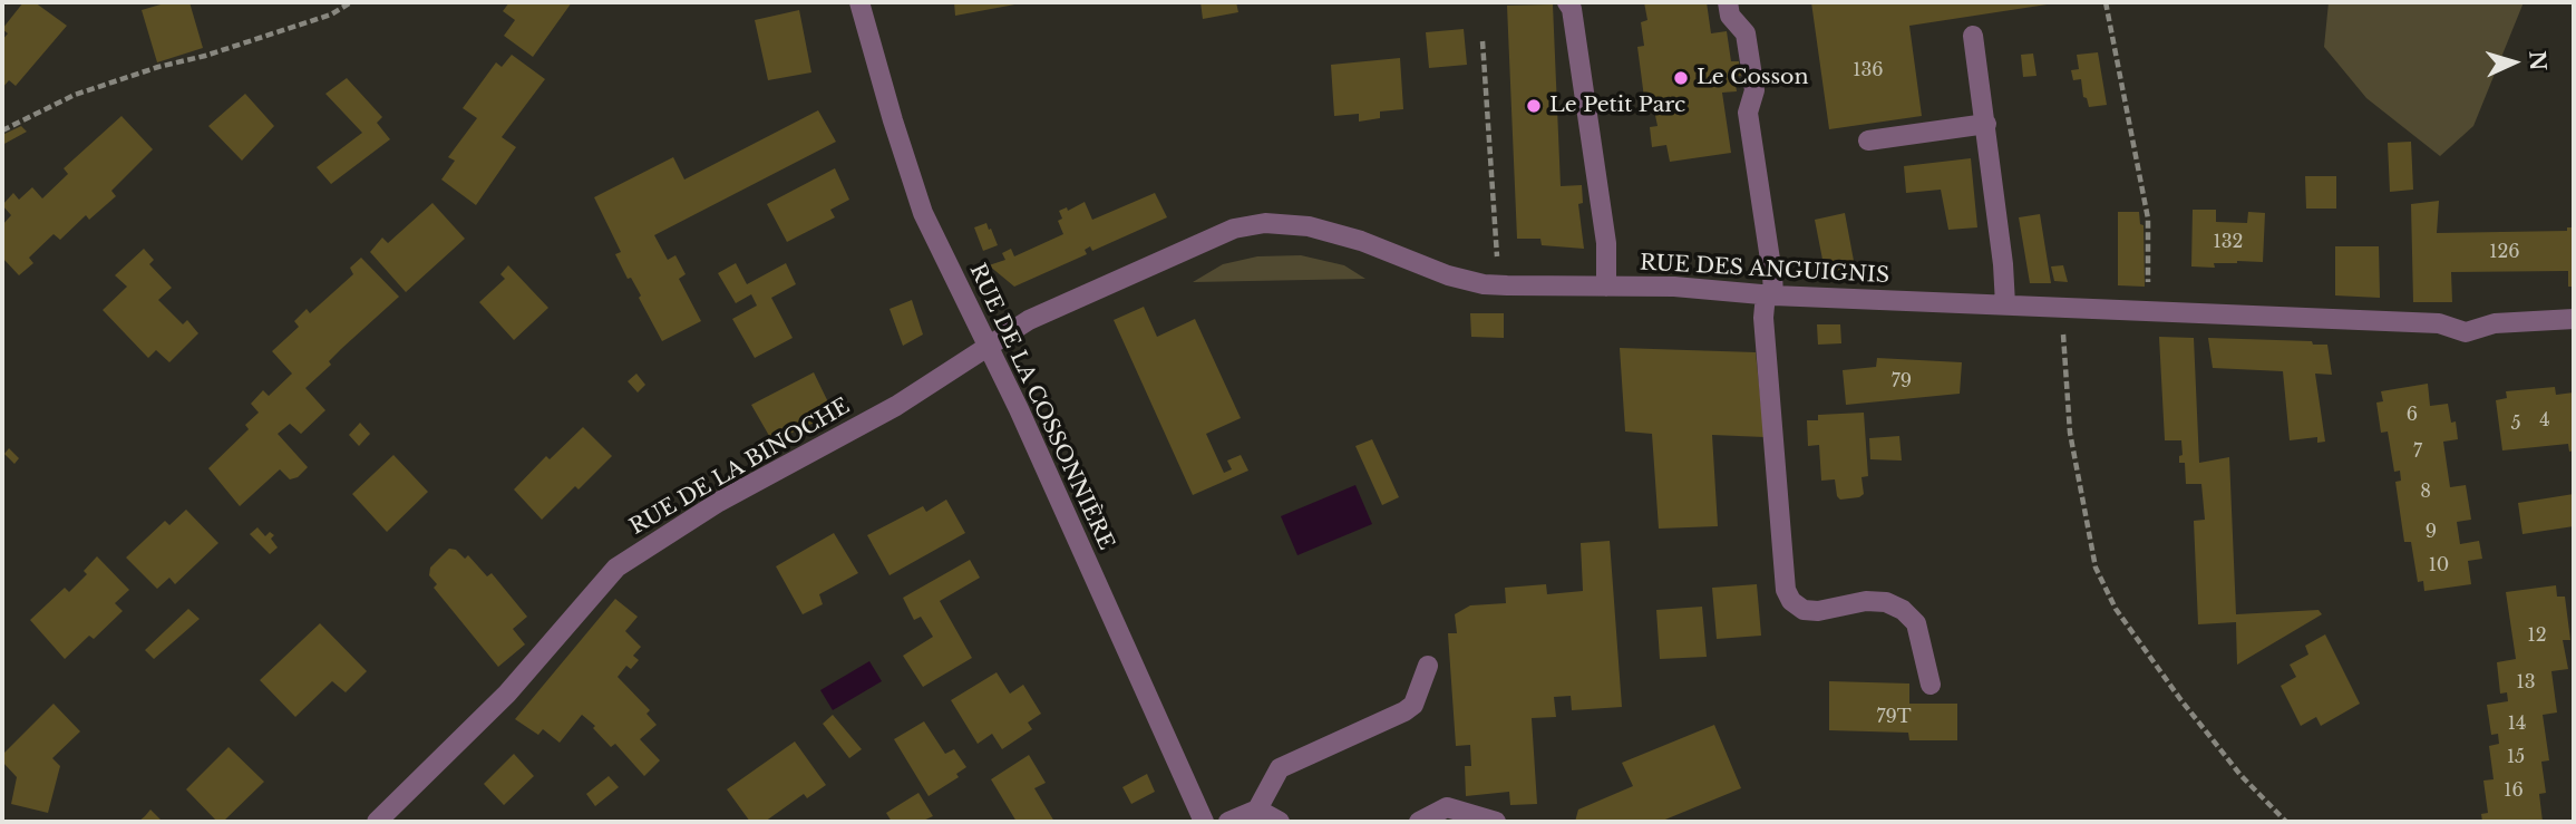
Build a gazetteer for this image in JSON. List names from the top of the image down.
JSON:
{
  "streets": {
    "street": ["RUE DES ANGUIGNIS", "RUE DE LA COSSONNIÈRE", "RUE DE LA BINOCHE"]
  },
  "crossings": [
    ["RUE DES ANGUIGNIS", "RUE DE LA COSSONNIÈRE"],
    ["RUE DES ANGUIGNIS", "RUE DE LA BINOCHE"],
    ["RUE DE LA COSSONNIÈRE", "RUE DE LA BINOCHE"]
  ],
  "places": ["Le Cosson", "Le Petit Parc"],
  "house_numbers": [
    "136",
    "132",
    "126",
    "79",
    "6",
    "4",
    "5",
    "7",
    "8",
    "9",
    "10",
    "12",
    "13",
    "79T",
    "14",
    "15",
    "16"
  ],
  "north": "right"
}
